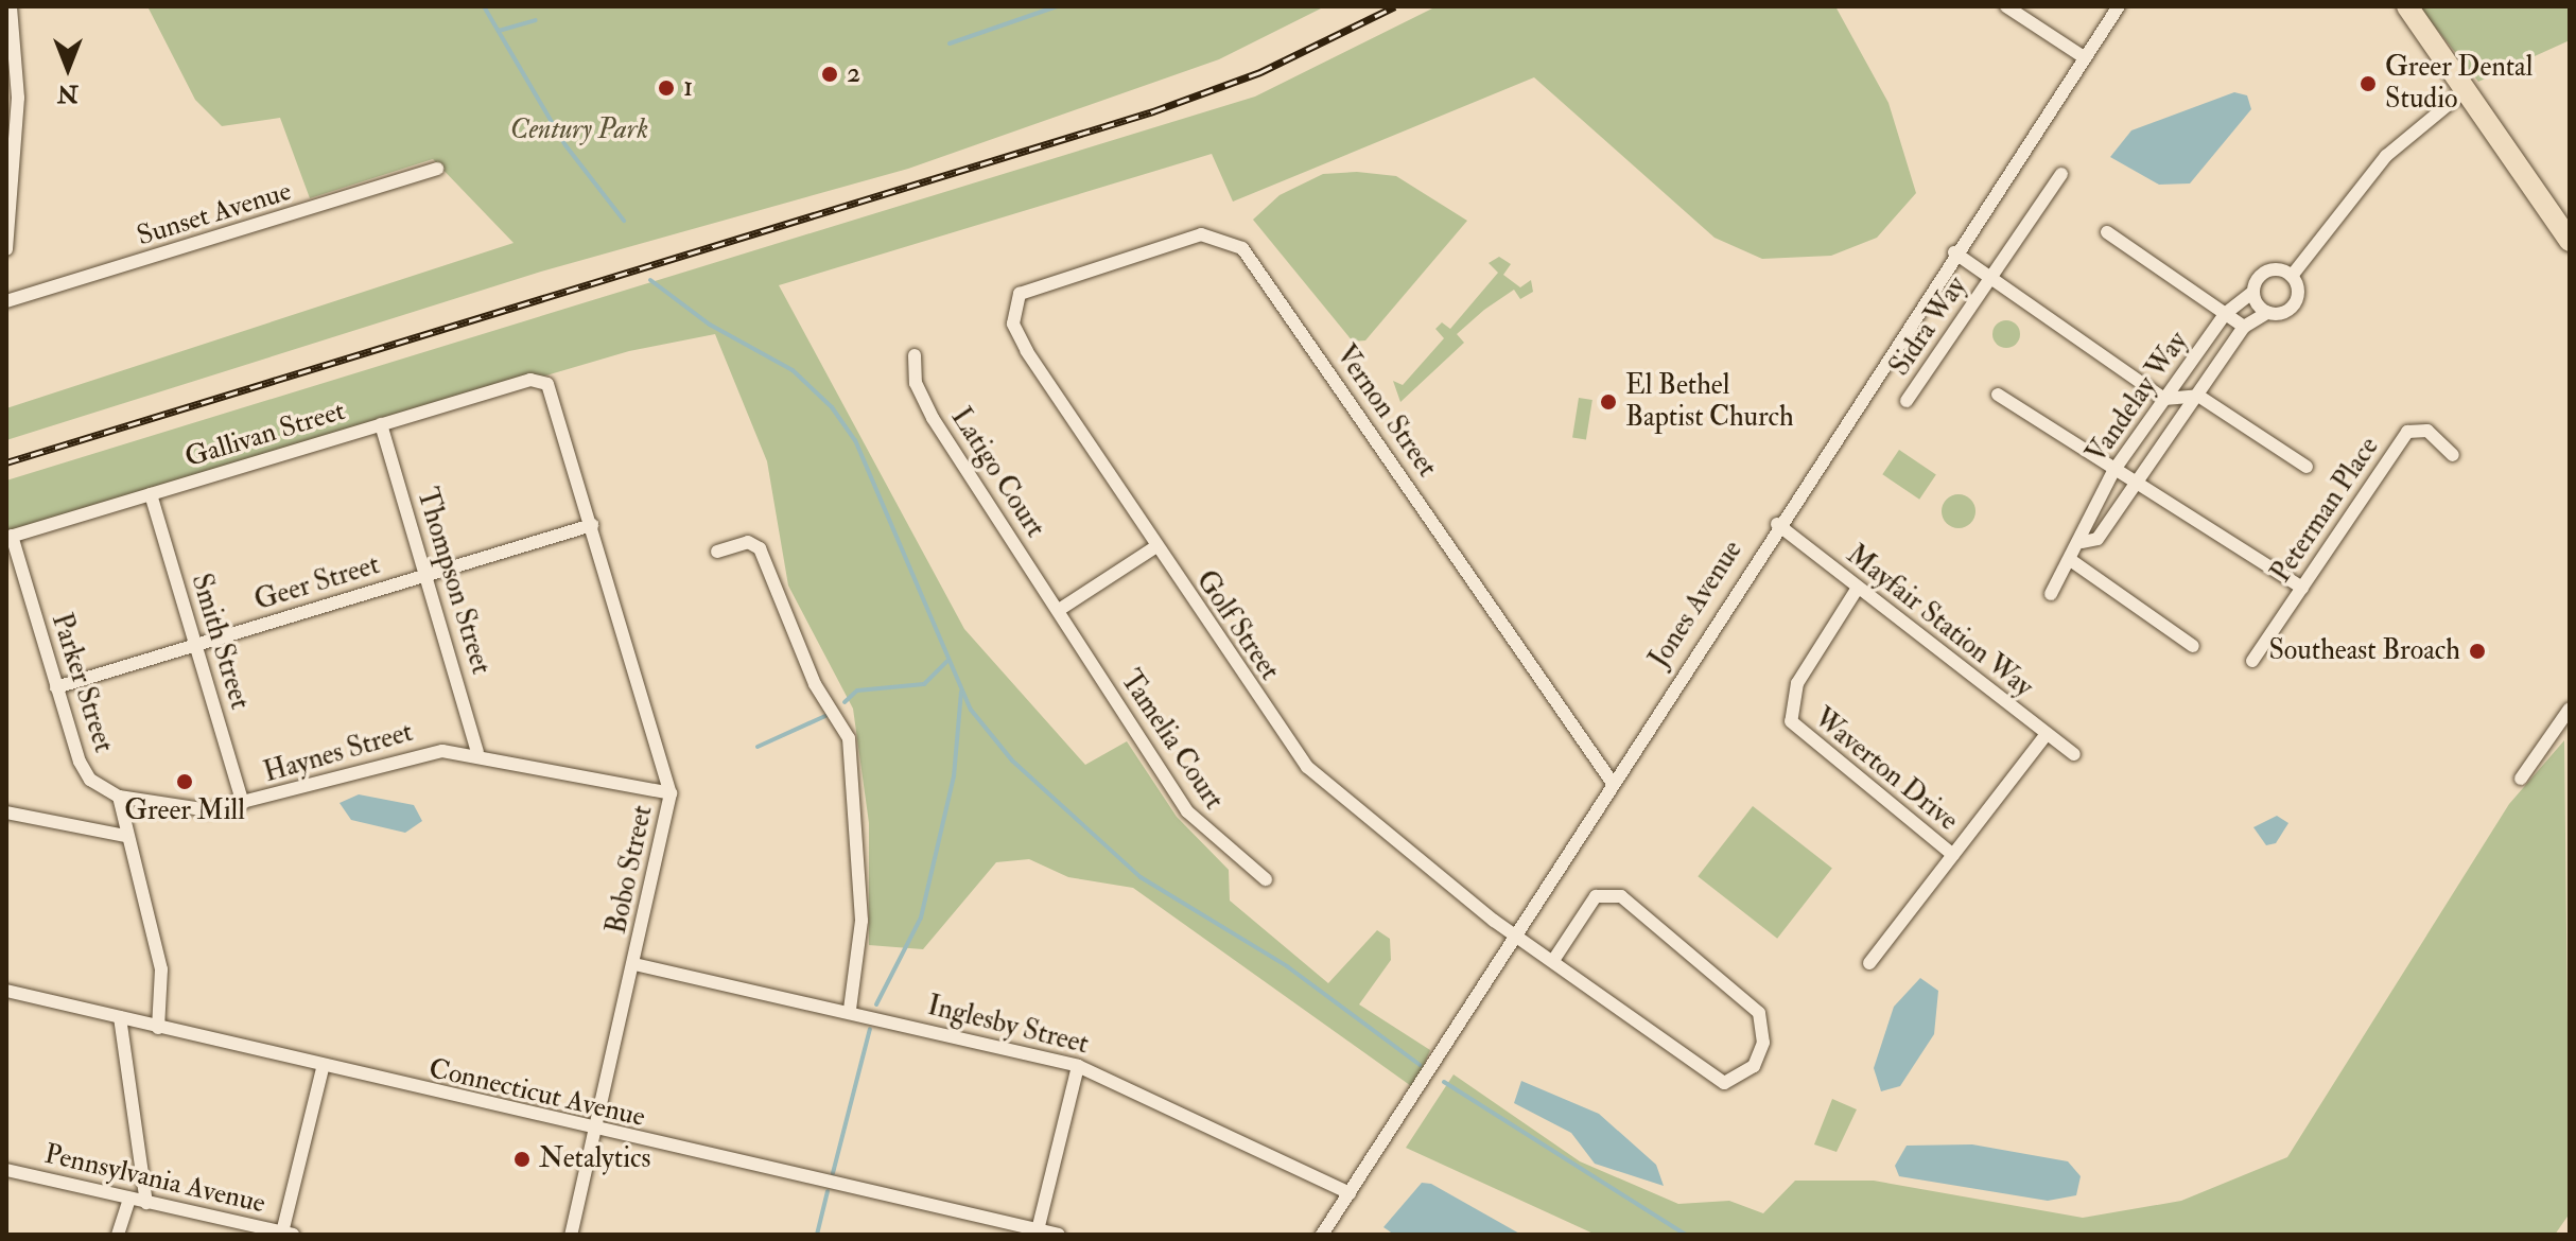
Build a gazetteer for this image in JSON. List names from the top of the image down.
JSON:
{
  "streets": {
    "street": [
      "Sunset Avenue",
      "Sidra Way",
      "Vandelay Way",
      "Vernon Street",
      "Gallivan Street",
      "Latigo Court",
      "Peterman Place",
      "Thompson Street",
      "Geer Street",
      "Jones Avenue",
      "Mayfair Station Way",
      "Golf Street",
      "Smith Street",
      "Parker Street",
      "Tamelia Court",
      "Haynes Street",
      "Waverton Drive",
      "Bobo Street",
      "Inglesby Street",
      "Connecticut Avenue",
      "Pennsylvania Avenue"
    ]
  },
  "crossings": [
    ["Vernon Street", "Jones Avenue"],
    ["Vernon Street", "Golf Street"],
    ["Gallivan Street", "Thompson Street"],
    ["Gallivan Street", "Smith Street"],
    ["Gallivan Street", "Parker Street"],
    ["Gallivan Street", "Bobo Street"],
    ["Latigo Court", "Tamelia Court"],
    ["Thompson Street", "Geer Street"],
    ["Thompson Street", "Haynes Street"],
    ["Geer Street", "Smith Street"],
    ["Geer Street", "Parker Street"],
    ["Geer Street", "Bobo Street"],
    ["Jones Avenue", "Mayfair Station Way"],
    ["Jones Avenue", "Golf Street"],
    ["Jones Avenue", "Inglesby Street"],
    ["Mayfair Station Way", "Waverton Drive"],
    ["Smith Street", "Haynes Street"],
    ["Parker Street", "Haynes Street"],
    ["Haynes Street", "Bobo Street"],
    ["Bobo Street", "Inglesby Street"],
    ["Bobo Street", "Connecticut Avenue"]
  ],
  "parks": ["Century Park"],
  "places": [
    "2",
    "Greer Dental Studio",
    "1",
    "El Bethel Baptist Church",
    "Southeast Broach",
    "Greer Mill",
    "Netalytics"
  ],
  "north": "bottom"
}
